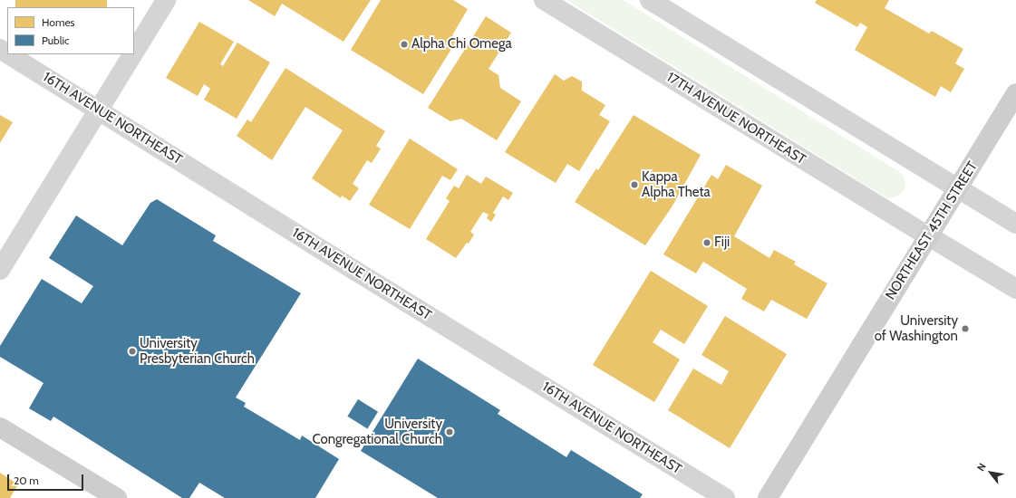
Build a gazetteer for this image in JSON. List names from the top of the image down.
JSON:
{
  "streets": {
    "main road": ["NORTHEAST 45TH STREET"],
    "street": ["16TH AVENUE NORTHEAST", "17TH AVENUE NORTHEAST"]
  },
  "crossings": [
    ["17TH AVENUE NORTHEAST", "NORTHEAST 45TH STREET"]
  ],
  "places": [
    "Alpha Chi Omega",
    "Kappa Alpha Theta",
    "Fiji",
    "University of Washington",
    "University Presbyterian Church",
    "University Congregational Church"
  ],
  "legend": ["Homes", "Public"],
  "scale_bar": "20 m",
  "north": "top left"
}
